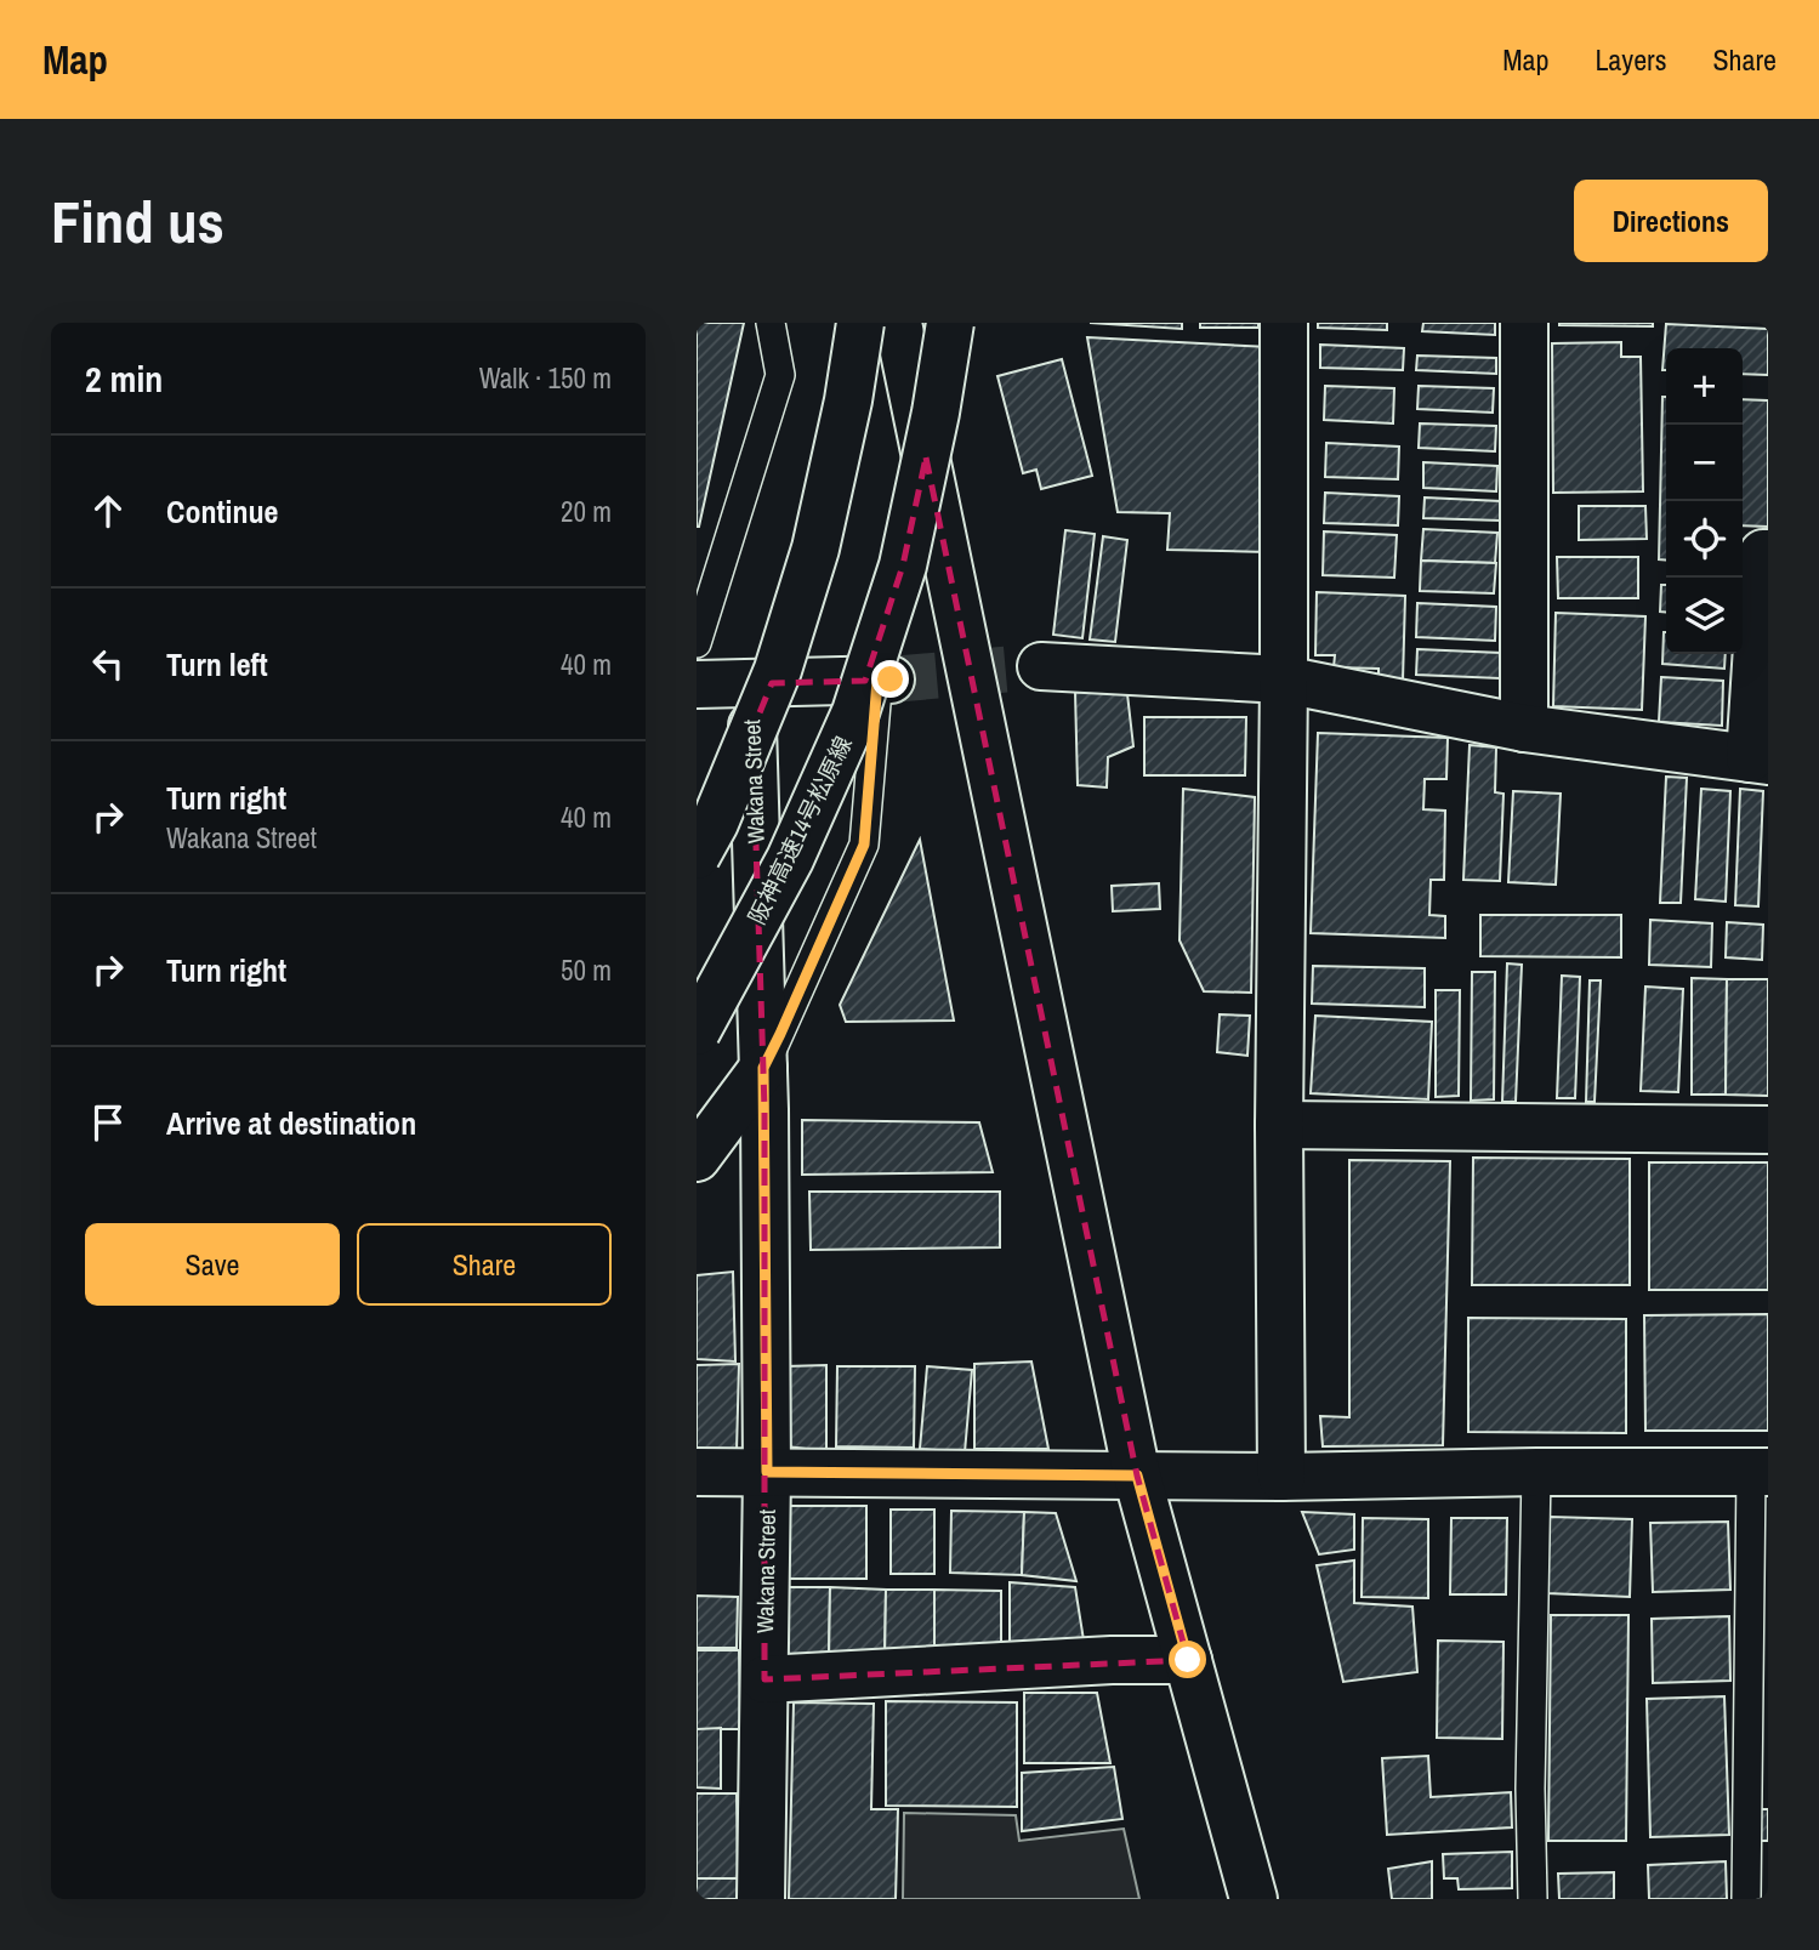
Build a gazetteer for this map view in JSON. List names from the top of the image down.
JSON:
{
  "streets": {
    "main road": ["Wakana Street", "阪神高速14号松原線"]
  },
  "page": {
    "header": "Map",
    "nav": ["Map", "Layers", "Share"],
    "buttons": [
      "Directions",
      ["Save", "Share"]
    ],
    "title": "Find us",
    "heading": ["2 min", "Walk · 150 m"],
    "map_buttons": ["+", "−"],
    "list": [
      ["Continue", "20 m"],
      ["Turn left", "40 m"],
      ["Turn right", "Wakana Street", "40 m"],
      ["Turn right", "50 m"],
      "Arrive at destination"
    ]
  }
}
